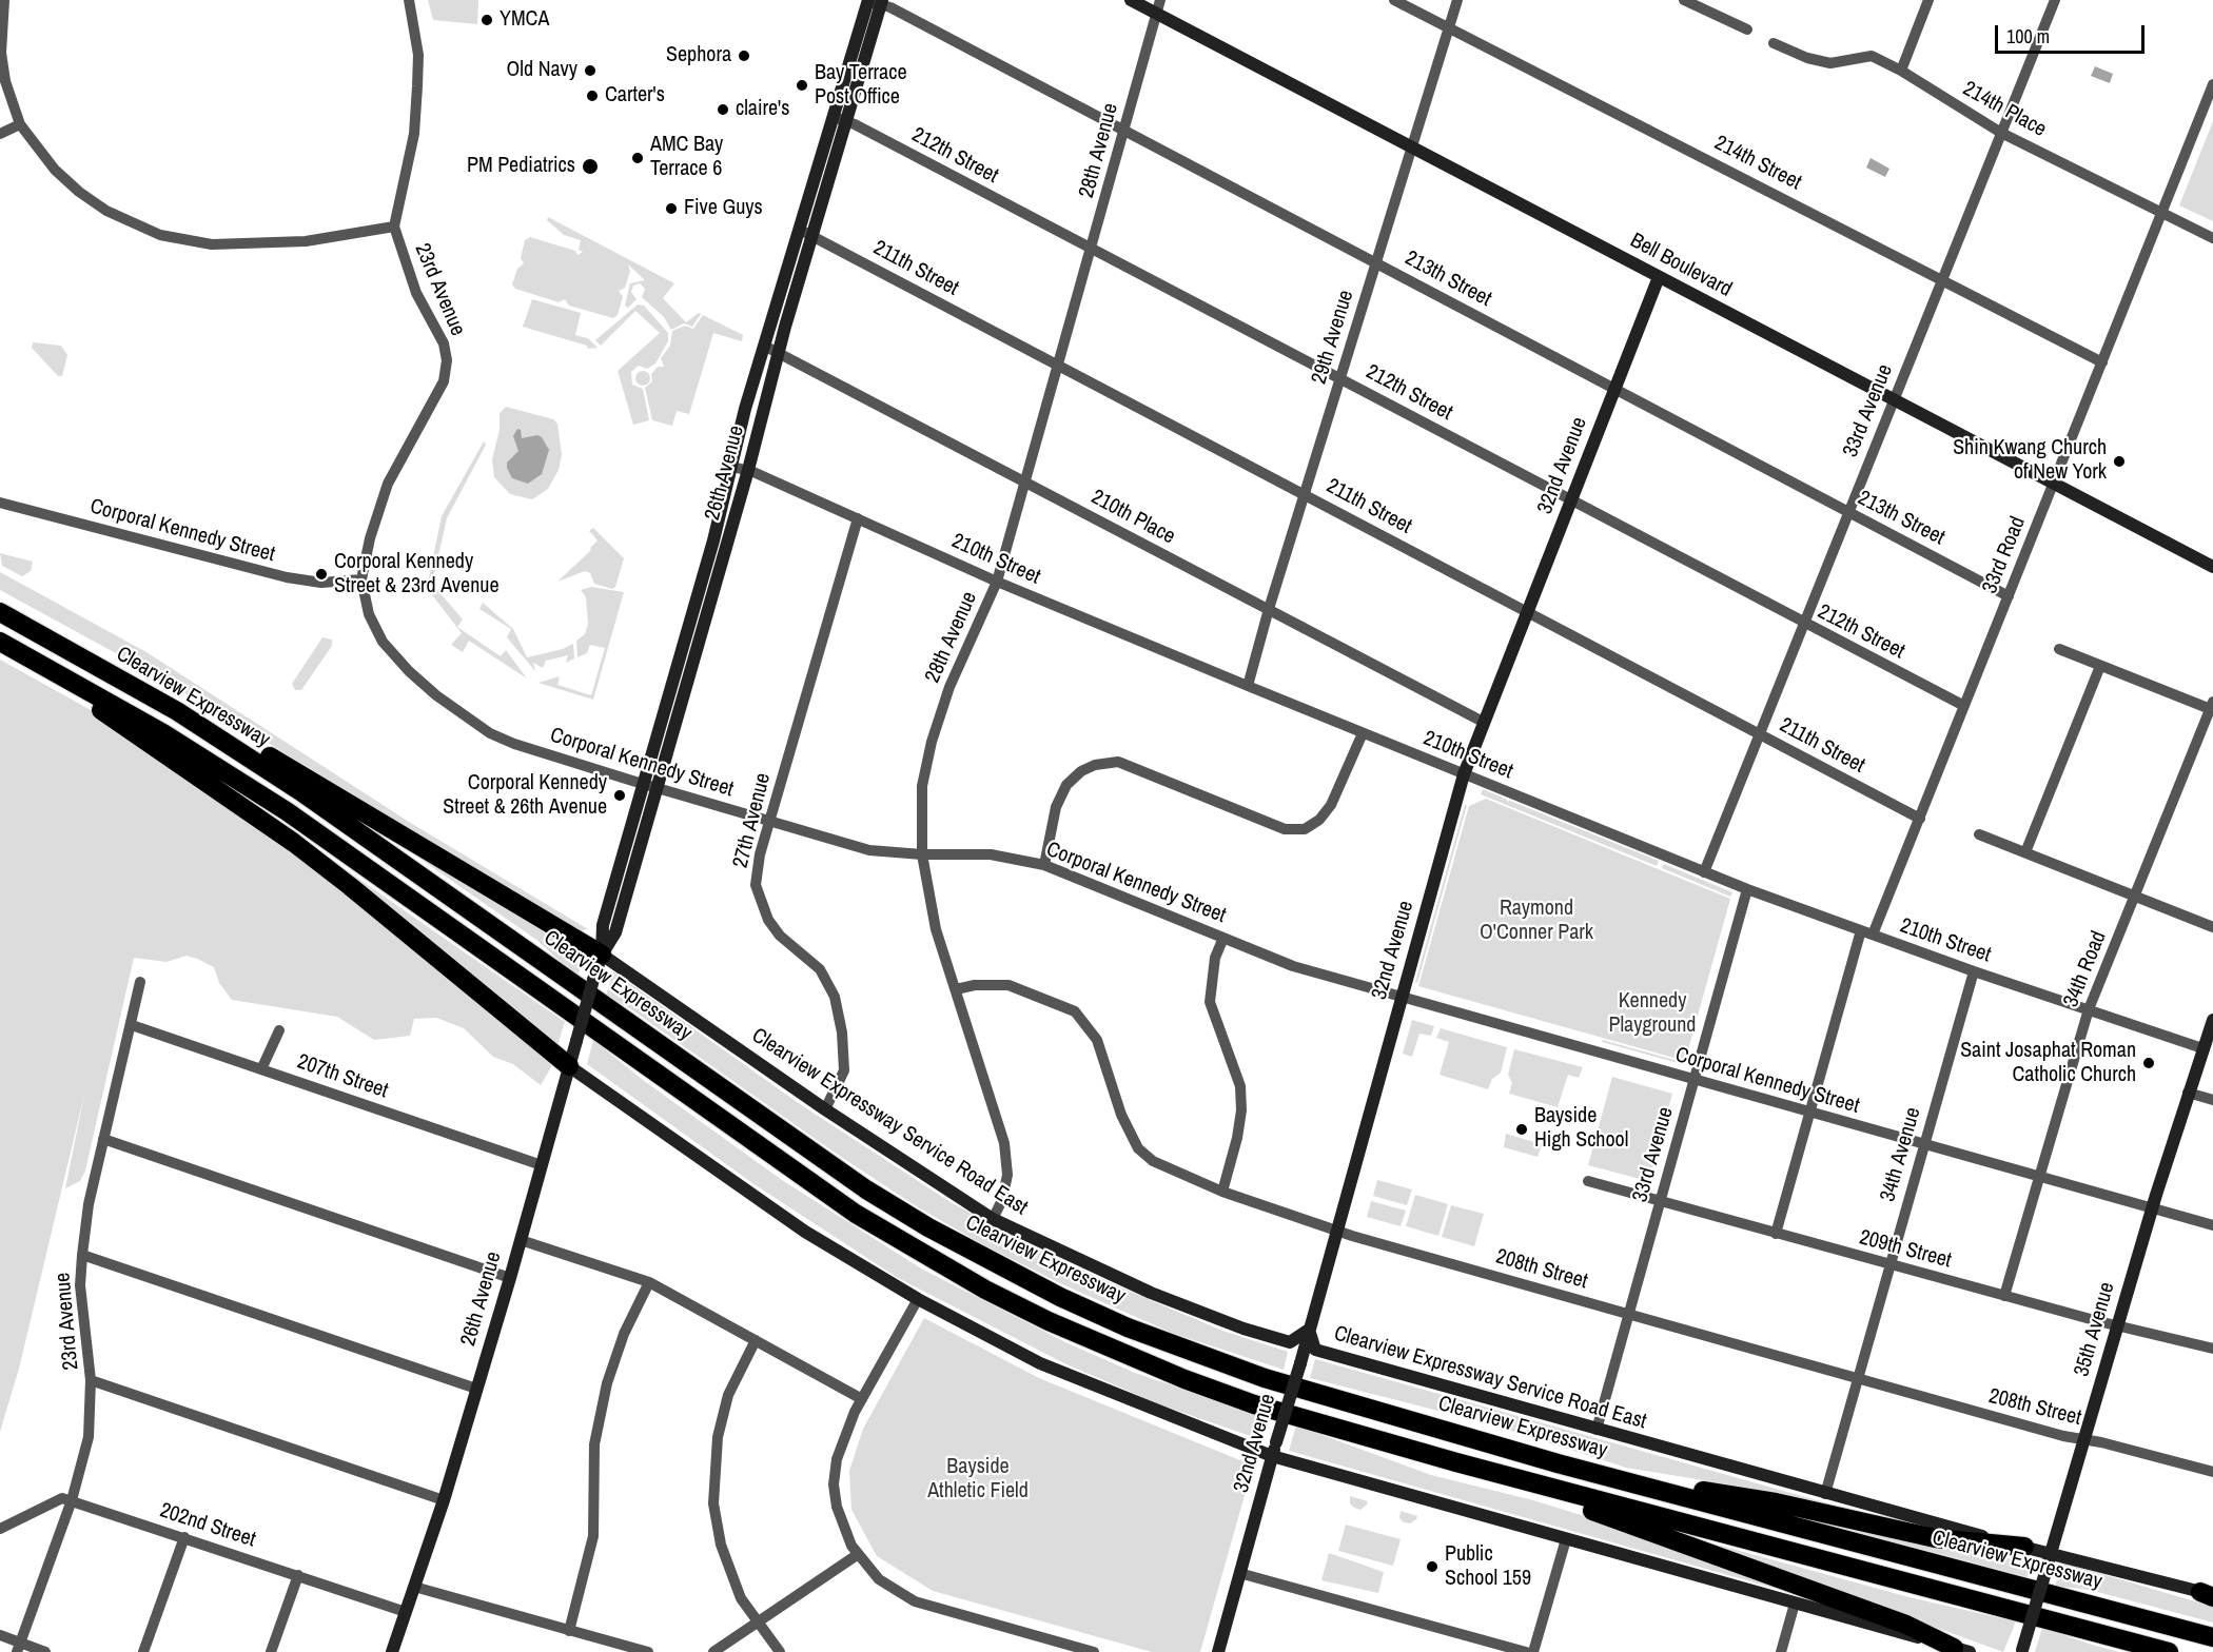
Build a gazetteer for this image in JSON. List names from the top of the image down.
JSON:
{
  "streets": {
    "highway": ["Clearview Expressway"],
    "street": [
      "214th Place",
      "28th Avenue",
      "212th Street",
      "214th Street",
      "Bell Boulevard",
      "211th Street",
      "213th Street",
      "23rd Avenue",
      "29th Avenue",
      "33rd Avenue",
      "32nd Avenue",
      "26th Avenue",
      "210th Place",
      "Corporal Kennedy Street",
      "33rd Road",
      "210th Street",
      "27th Avenue",
      "34th Road",
      "207th Street",
      "Clearview Expressway Service Road East",
      "34th Avenue",
      "209th Street",
      "208th Street",
      "35th Avenue",
      "202nd Street"
    ]
  },
  "crossings": [
    ["214th Place", "33rd Avenue"],
    ["214th Place", "33rd Road"],
    ["28th Avenue", "212th Street"],
    ["28th Avenue", "Bell Boulevard"],
    ["28th Avenue", "211th Street"],
    ["28th Avenue", "213th Street"],
    ["28th Avenue", "210th Place"],
    ["28th Avenue", "Corporal Kennedy Street"],
    ["28th Avenue", "210th Street"],
    ["28th Avenue", "Clearview Expressway Service Road East"],
    ["28th Avenue", "208th Street"],
    ["212th Street", "29th Avenue"],
    ["212th Street", "33rd Avenue"],
    ["212th Street", "32nd Avenue"],
    ["212th Street", "26th Avenue"],
    ["212th Street", "33rd Road"],
    ["214th Street", "29th Avenue"],
    ["214th Street", "33rd Avenue"],
    ["214th Street", "33rd Road"],
    ["Bell Boulevard", "29th Avenue"],
    ["Bell Boulevard", "33rd Avenue"],
    ["Bell Boulevard", "32nd Avenue"],
    ["Bell Boulevard", "33rd Road"],
    ["211th Street", "29th Avenue"],
    ["211th Street", "33rd Avenue"],
    ["211th Street", "32nd Avenue"],
    ["211th Street", "26th Avenue"],
    ["211th Street", "33rd Road"],
    ["213th Street", "29th Avenue"],
    ["213th Street", "33rd Avenue"],
    ["213th Street", "32nd Avenue"],
    ["213th Street", "26th Avenue"],
    ["213th Street", "33rd Road"],
    ["23rd Avenue", "Corporal Kennedy Street"],
    ["23rd Avenue", "207th Street"],
    ["23rd Avenue", "202nd Street"],
    ["29th Avenue", "210th Place"],
    ["29th Avenue", "210th Street"],
    ["33rd Avenue", "Corporal Kennedy Street"],
    ["33rd Avenue", "210th Street"],
    ["33rd Avenue", "Clearview Expressway Service Road East"],
    ["33rd Avenue", "209th Street"],
    ["33rd Avenue", "208th Street"],
    ["32nd Avenue", "210th Place"],
    ["32nd Avenue", "Corporal Kennedy Street"],
    ["32nd Avenue", "210th Street"],
    ["32nd Avenue", "Clearview Expressway Service Road East"],
    ["32nd Avenue", "208th Street"],
    ["26th Avenue", "210th Place"],
    ["26th Avenue", "Corporal Kennedy Street"],
    ["26th Avenue", "210th Street"],
    ["26th Avenue", "207th Street"],
    ["26th Avenue", "Clearview Expressway Service Road East"],
    ["26th Avenue", "202nd Street"],
    ["Corporal Kennedy Street", "27th Avenue"],
    ["Corporal Kennedy Street", "34th Road"],
    ["Corporal Kennedy Street", "34th Avenue"],
    ["Corporal Kennedy Street", "35th Avenue"],
    ["33rd Road", "210th Street"],
    ["210th Street", "27th Avenue"],
    ["210th Street", "34th Road"],
    ["210th Street", "34th Avenue"],
    ["210th Street", "35th Avenue"],
    ["27th Avenue", "Clearview Expressway Service Road East"],
    ["34th Road", "209th Street"],
    ["Clearview Expressway Service Road East", "34th Avenue"],
    ["Clearview Expressway Service Road East", "35th Avenue"],
    ["34th Avenue", "209th Street"],
    ["34th Avenue", "208th Street"],
    ["209th Street", "35th Avenue"],
    ["208th Street", "35th Avenue"]
  ],
  "parks": ["Raymond O'Conner Park", "Kennedy Playground", "Bayside Athletic Field"],
  "places": [
    "YMCA",
    "Sephora",
    "Old Navy",
    "Bay Terrace Post Office",
    "Carter's",
    "claire's",
    "AMC Bay Terrace 6",
    "PM Pediatrics",
    "Five Guys",
    "Shin Kwang Church of New York",
    "Corporal Kennedy Street & 23rd Avenue",
    "Corporal Kennedy Street & 26th Avenue",
    "Saint Josaphat Roman Catholic Church",
    "Bayside High School",
    "Public School 159"
  ],
  "scale_bar": "100 m"
}
